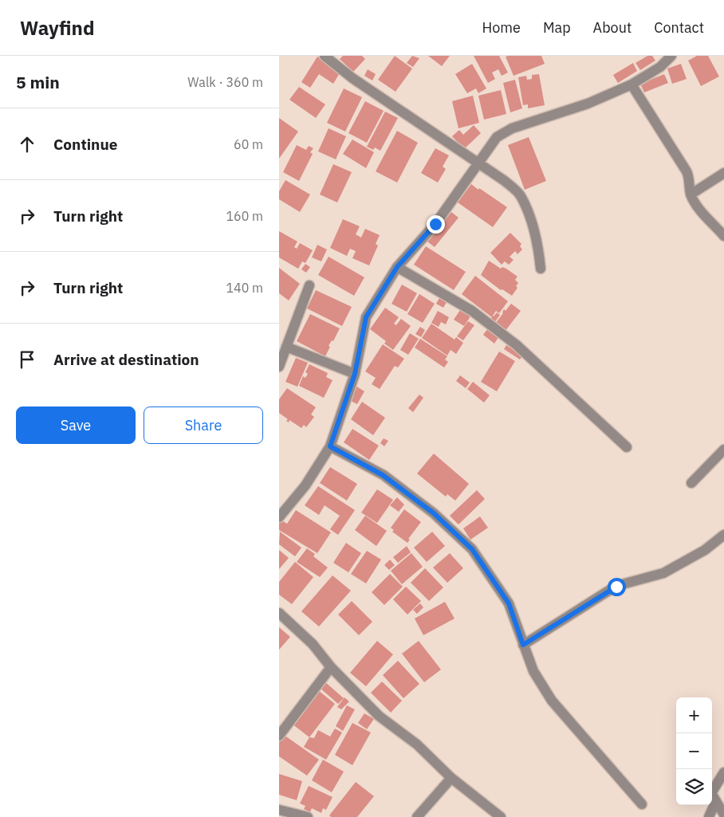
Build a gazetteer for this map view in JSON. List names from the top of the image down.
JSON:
{
  "page": {
    "header": "Wayfind",
    "nav": [
      "Home",
      "Map",
      "About",
      "Contact"
    ],
    "heading": ["5 min", "Walk · 360 m"],
    "list": [
      ["Continue", "60 m"],
      ["Turn right", "160 m"],
      ["Turn right", "140 m"],
      "Arrive at destination"
    ],
    "buttons": ["Save", "Share"],
    "map_buttons": ["+", "−"]
  }
}
